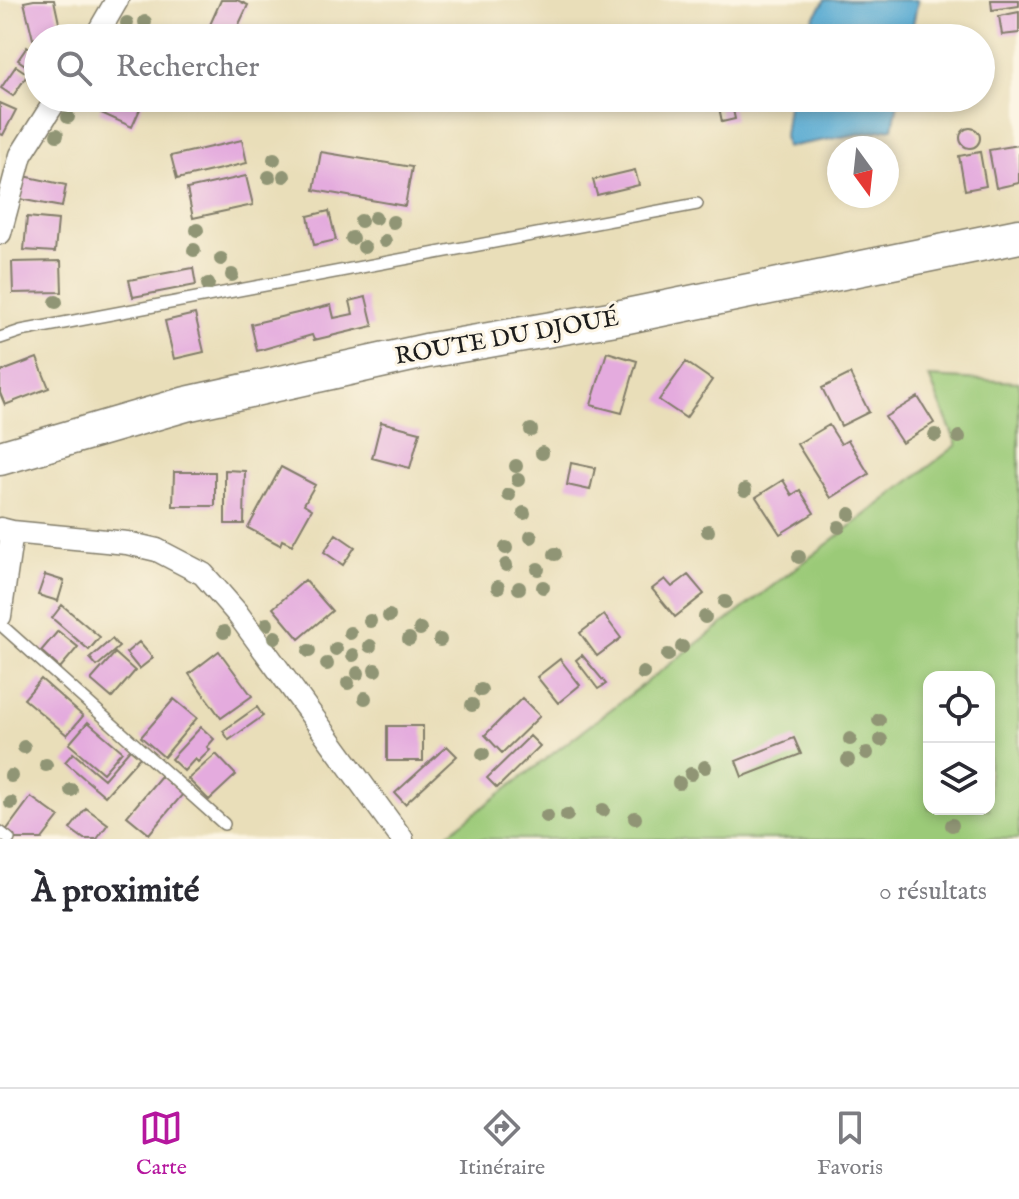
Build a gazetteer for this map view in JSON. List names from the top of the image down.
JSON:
{
  "streets": {
    "main road": ["ROUTE DU DJOUÉ"]
  },
  "north": "bottom",
  "page": {
    "search": "Rechercher",
    "heading": ["À proximité", "0 résultats"],
    "nav": ["Carte", "Itinéraire", "Favoris"]
  }
}
